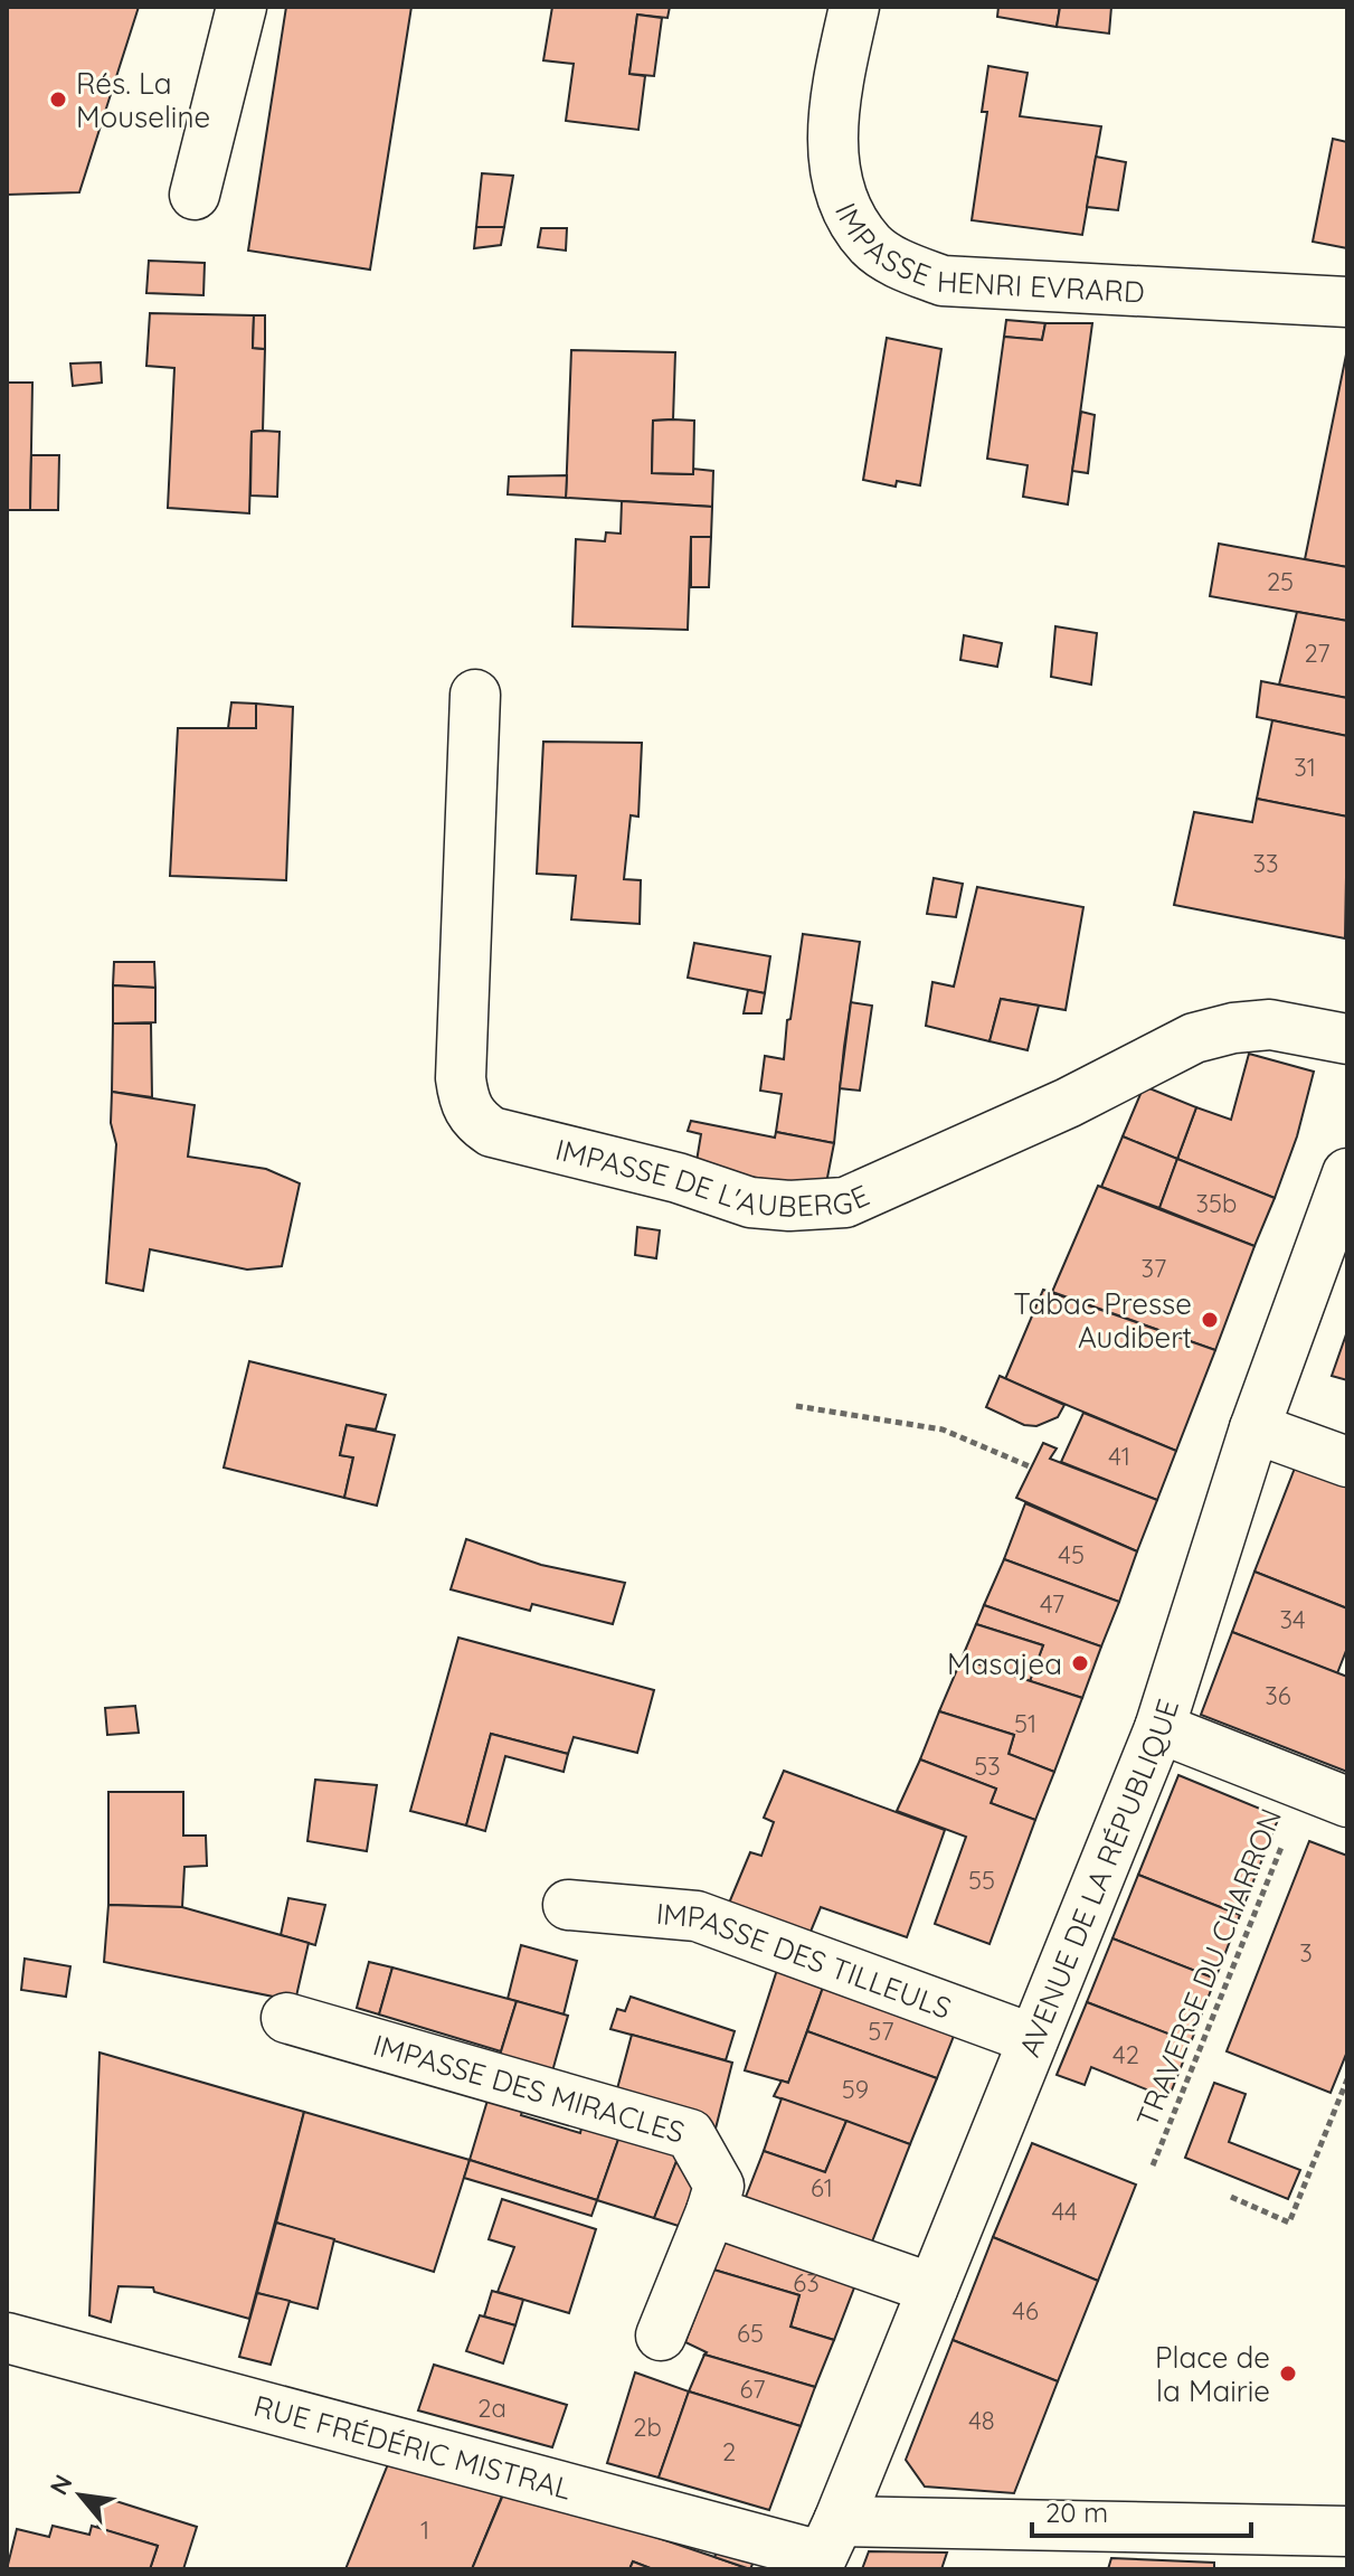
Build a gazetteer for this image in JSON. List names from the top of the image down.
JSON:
{
  "streets": {
    "street": [
      "IMPASSE HENRI EVRARD",
      "IMPASSE DE L'AUBERGE",
      "AVENUE DE LA RÉPUBLIQUE",
      "IMPASSE DES TILLEULS",
      "IMPASSE DES MIRACLES",
      "RUE FRÉDÉRIC MISTRAL"
    ],
    "path": ["TRAVERSE DU CHARRON"]
  },
  "crossings": [
    ["AVENUE DE LA RÉPUBLIQUE", "IMPASSE DES TILLEULS"],
    ["AVENUE DE LA RÉPUBLIQUE", "RUE FRÉDÉRIC MISTRAL"]
  ],
  "places": [
    "Rés. La Mouseline",
    "Tabac Presse Audibert",
    "Masajea",
    "Place de la Mairie"
  ],
  "house_numbers": [
    "25",
    "27",
    "31",
    "33",
    "35b",
    "37",
    "41",
    "45",
    "47",
    "34",
    "36",
    "51",
    "53",
    "55",
    "3",
    "57",
    "42",
    "59",
    "61",
    "44",
    "63",
    "46",
    "65",
    "67",
    "2a",
    "48",
    "2b",
    "2",
    "1"
  ],
  "scale_bar": "20 m",
  "north": "top left"
}
